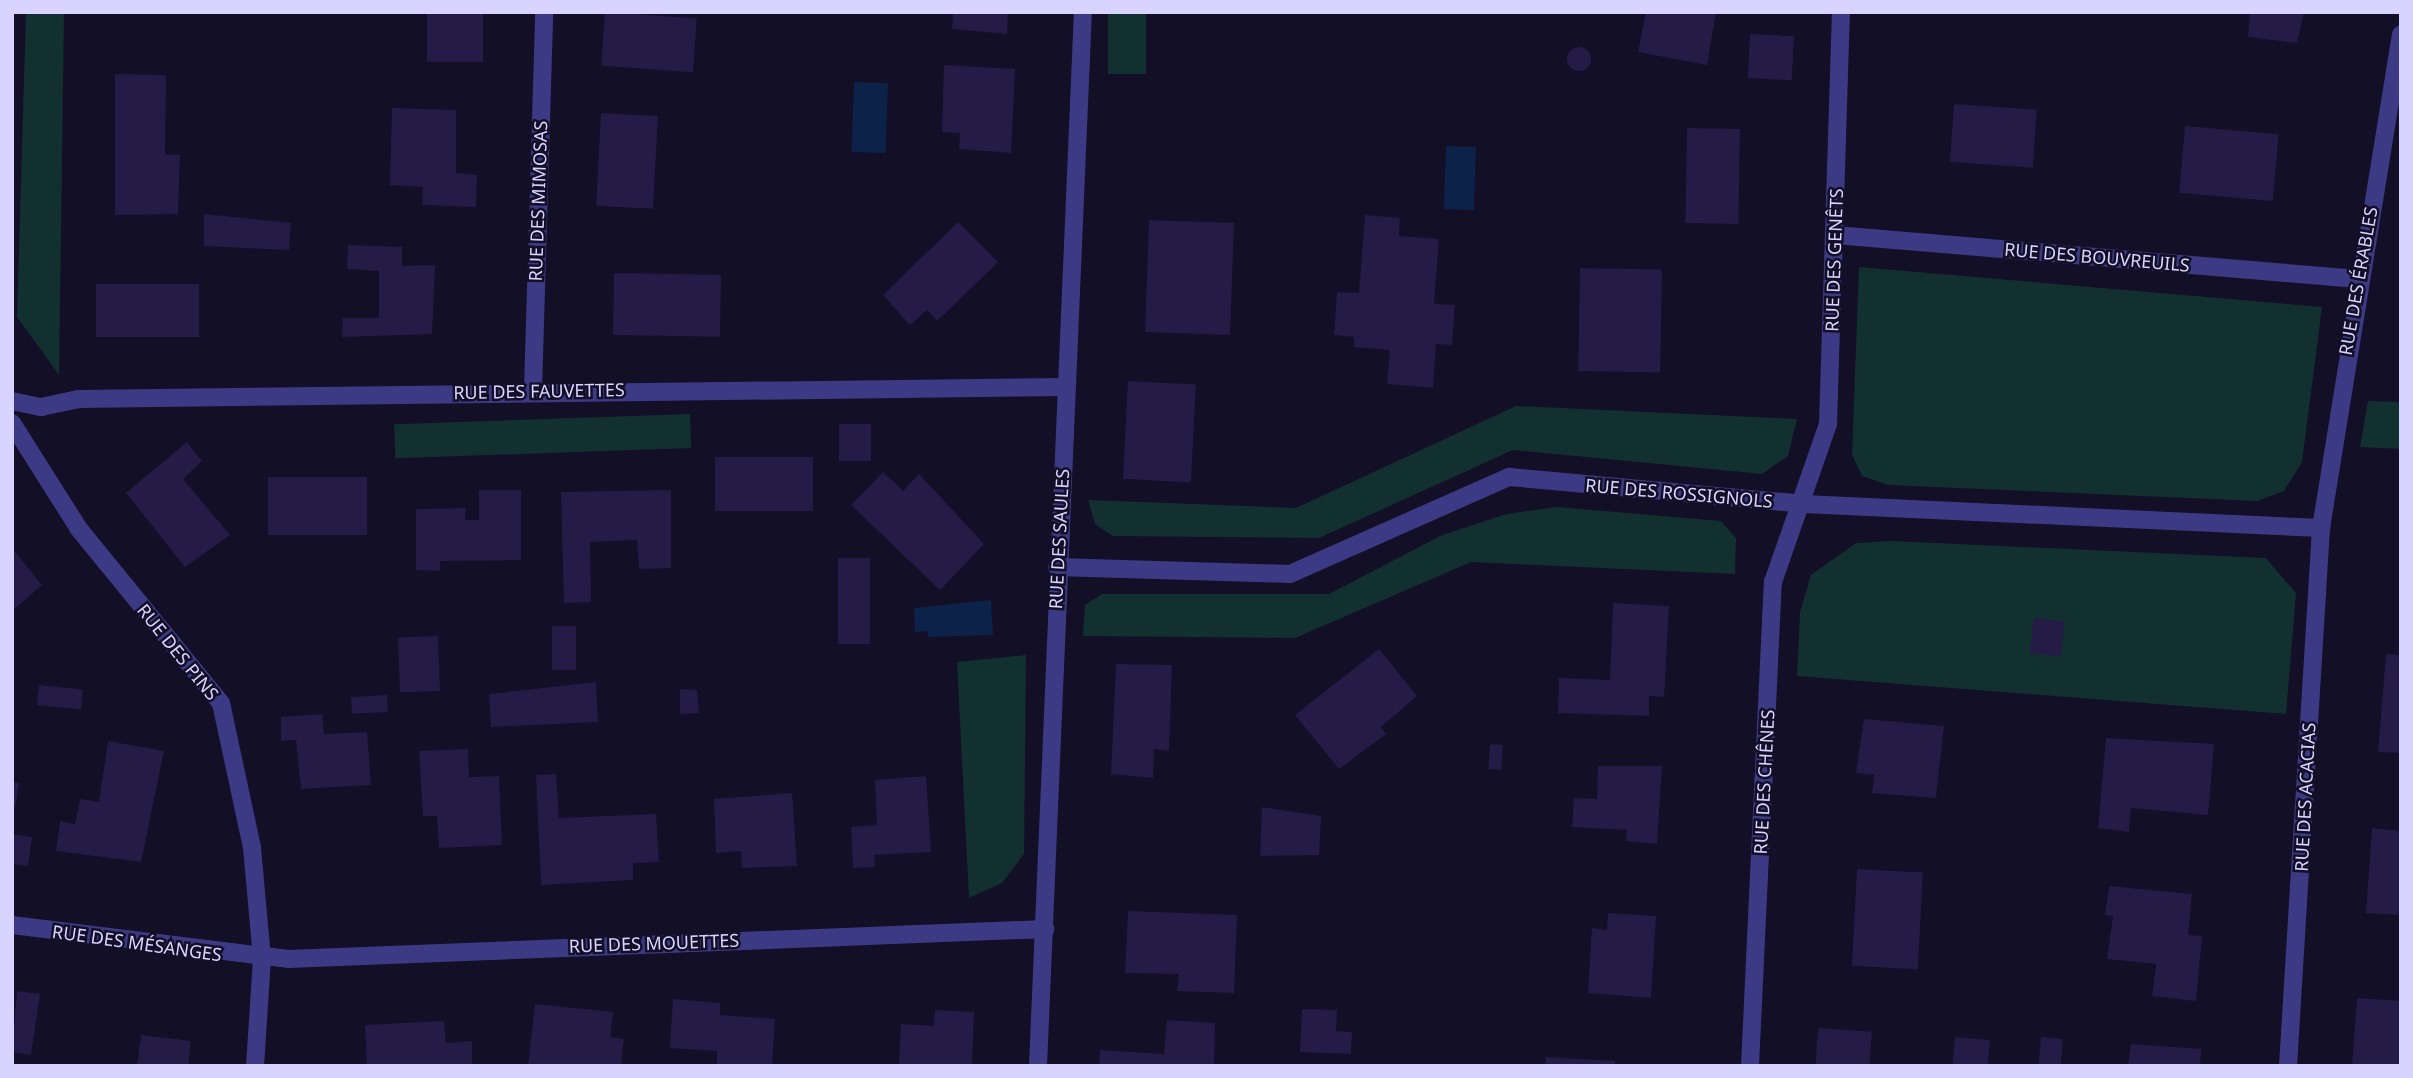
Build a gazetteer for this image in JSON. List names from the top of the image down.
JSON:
{
  "streets": {
    "street": [
      "RUE DES MIMOSAS",
      "RUE DES BOUVREUILS",
      "RUE DES GENÊTS",
      "RUE DES ÉRABLES",
      "RUE DES FAUVETTES",
      "RUE DES ROSSIGNOLS",
      "RUE DES SAULES",
      "RUE DES PINS",
      "RUE DES CHÊNES",
      "RUE DES ACACIAS",
      "RUE DES MÉSANGES",
      "RUE DES MOUETTES"
    ]
  },
  "crossings": [
    ["RUE DES MIMOSAS", "RUE DES FAUVETTES"],
    ["RUE DES BOUVREUILS", "RUE DES GENÊTS"],
    ["RUE DES BOUVREUILS", "RUE DES ÉRABLES"],
    ["RUE DES GENÊTS", "RUE DES ROSSIGNOLS"],
    ["RUE DES GENÊTS", "RUE DES CHÊNES"],
    ["RUE DES ÉRABLES", "RUE DES ROSSIGNOLS"],
    ["RUE DES ÉRABLES", "RUE DES ACACIAS"],
    ["RUE DES FAUVETTES", "RUE DES SAULES"],
    ["RUE DES ROSSIGNOLS", "RUE DES SAULES"],
    ["RUE DES ROSSIGNOLS", "RUE DES CHÊNES"],
    ["RUE DES ROSSIGNOLS", "RUE DES ACACIAS"],
    ["RUE DES SAULES", "RUE DES MOUETTES"],
    ["RUE DES PINS", "RUE DES MÉSANGES"],
    ["RUE DES PINS", "RUE DES MOUETTES"],
    ["RUE DES MÉSANGES", "RUE DES MOUETTES"]
  ]
}
